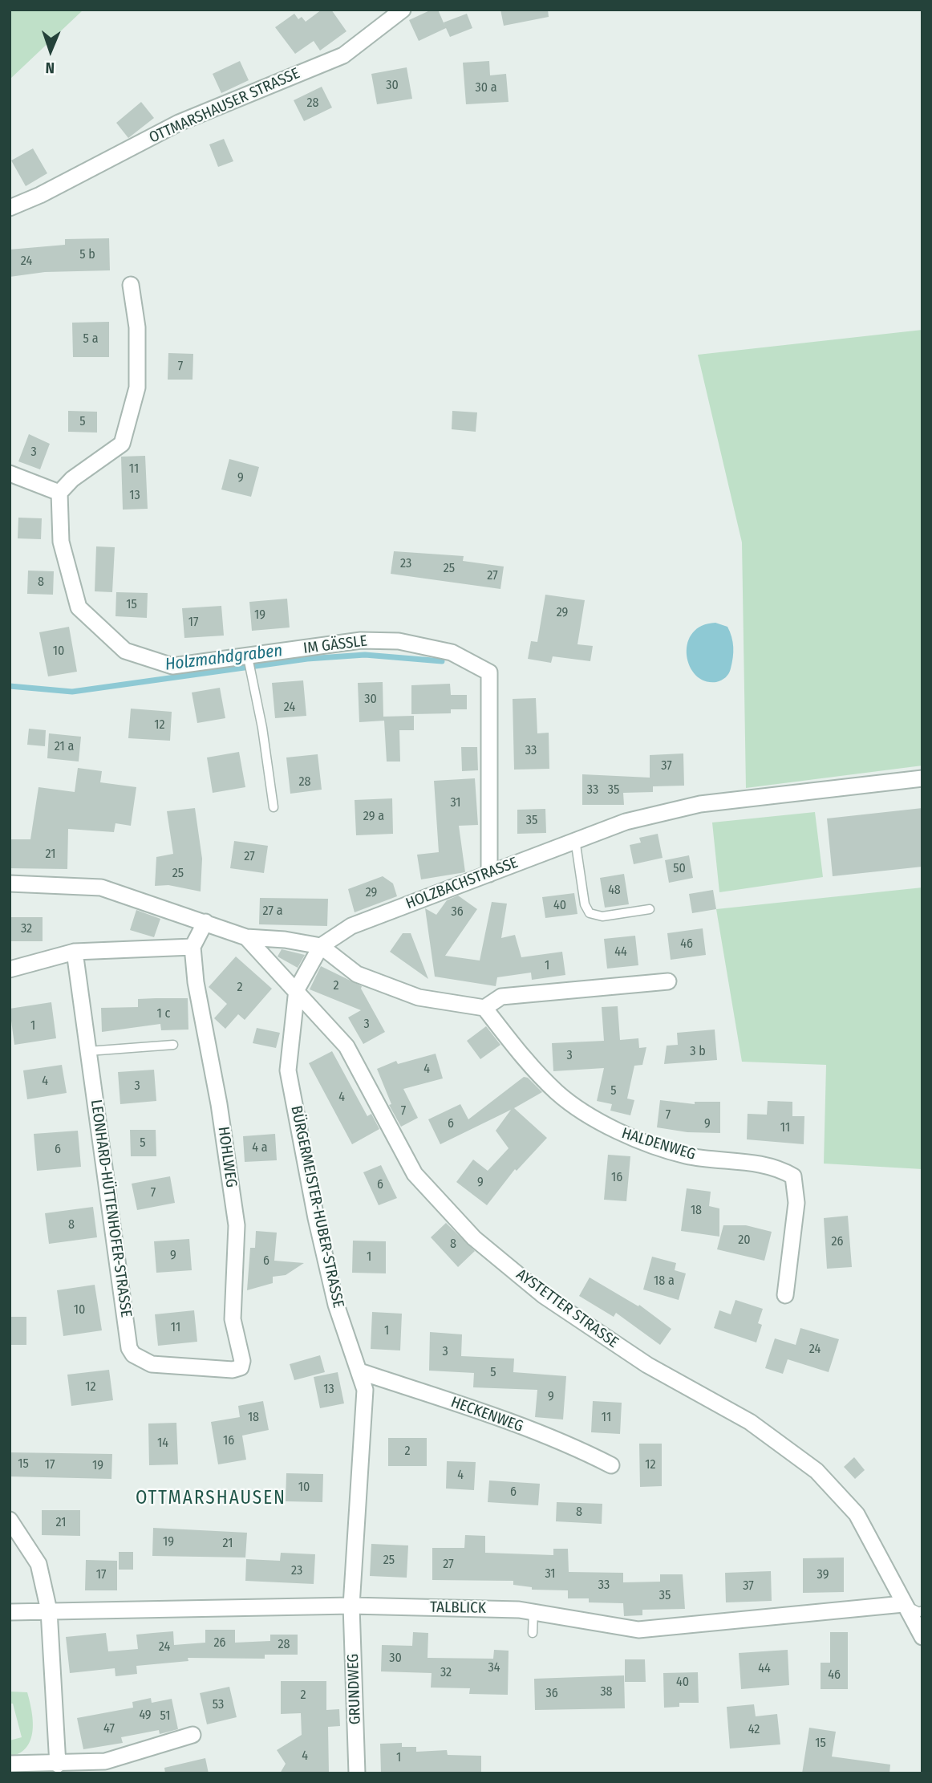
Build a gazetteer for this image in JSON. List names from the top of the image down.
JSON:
{
  "streets": {
    "street": [
      "OTTMARSHAUSER STRASSE",
      "IM GÄSSLE",
      "HOLZBACHSTRASSE",
      "HALDENWEG",
      "HOHLWEG",
      "BÜRGERMEISTER-HUBER-STRASSE",
      "LEONHARD-HÜTTENHOFER-STRASSE",
      "AYSTETTER STRASSE",
      "HECKENWEG",
      "TALBLICK",
      "GRUNDWEG"
    ]
  },
  "crossings": [
    ["IM GÄSSLE", "HOLZBACHSTRASSE"],
    ["HOLZBACHSTRASSE", "BÜRGERMEISTER-HUBER-STRASSE"],
    ["HOHLWEG", "LEONHARD-HÜTTENHOFER-STRASSE"],
    ["BÜRGERMEISTER-HUBER-STRASSE", "AYSTETTER STRASSE"],
    ["BÜRGERMEISTER-HUBER-STRASSE", "HECKENWEG"],
    ["BÜRGERMEISTER-HUBER-STRASSE", "TALBLICK"],
    ["BÜRGERMEISTER-HUBER-STRASSE", "GRUNDWEG"],
    ["AYSTETTER STRASSE", "TALBLICK"],
    ["TALBLICK", "GRUNDWEG"]
  ],
  "districts": ["OTTMARSHAUSEN"],
  "water": ["Holzmahdgraben"],
  "house_numbers": [
    "30",
    "30 a",
    "28",
    "5 b",
    "24",
    "5 a",
    "7",
    "5",
    "3",
    "11",
    "9",
    "13",
    "23",
    "25",
    "27",
    "8",
    "15",
    "29",
    "19",
    "17",
    "10",
    "30",
    "24",
    "12",
    "21 a",
    "33",
    "37",
    "28",
    "33",
    "35",
    "31",
    "29 a",
    "35",
    "21",
    "27",
    "50",
    "25",
    "48",
    "29",
    "40",
    "27 a",
    "36",
    "32",
    "46",
    "44",
    "1",
    "2",
    "2",
    "1 c",
    "3",
    "1",
    "3 b",
    "3",
    "4",
    "4",
    "3",
    "5",
    "4",
    "7",
    "7",
    "6",
    "9",
    "11",
    "5",
    "4 a",
    "6",
    "16",
    "9",
    "6",
    "7",
    "18",
    "8",
    "20",
    "26",
    "8",
    "9",
    "1",
    "6",
    "18 a",
    "10",
    "11",
    "1",
    "24",
    "3",
    "5",
    "12",
    "13",
    "9",
    "18",
    "11",
    "16",
    "14",
    "2",
    "15",
    "17",
    "12",
    "19",
    "4",
    "10",
    "6",
    "8",
    "21",
    "19",
    "21",
    "25",
    "27",
    "23",
    "31",
    "17",
    "39",
    "33",
    "37",
    "35",
    "26",
    "28",
    "24",
    "30",
    "34",
    "44",
    "32",
    "46",
    "40",
    "38",
    "36",
    "2",
    "53",
    "49",
    "51",
    "47",
    "42",
    "15",
    "4",
    "1"
  ],
  "north": "bottom"
}
